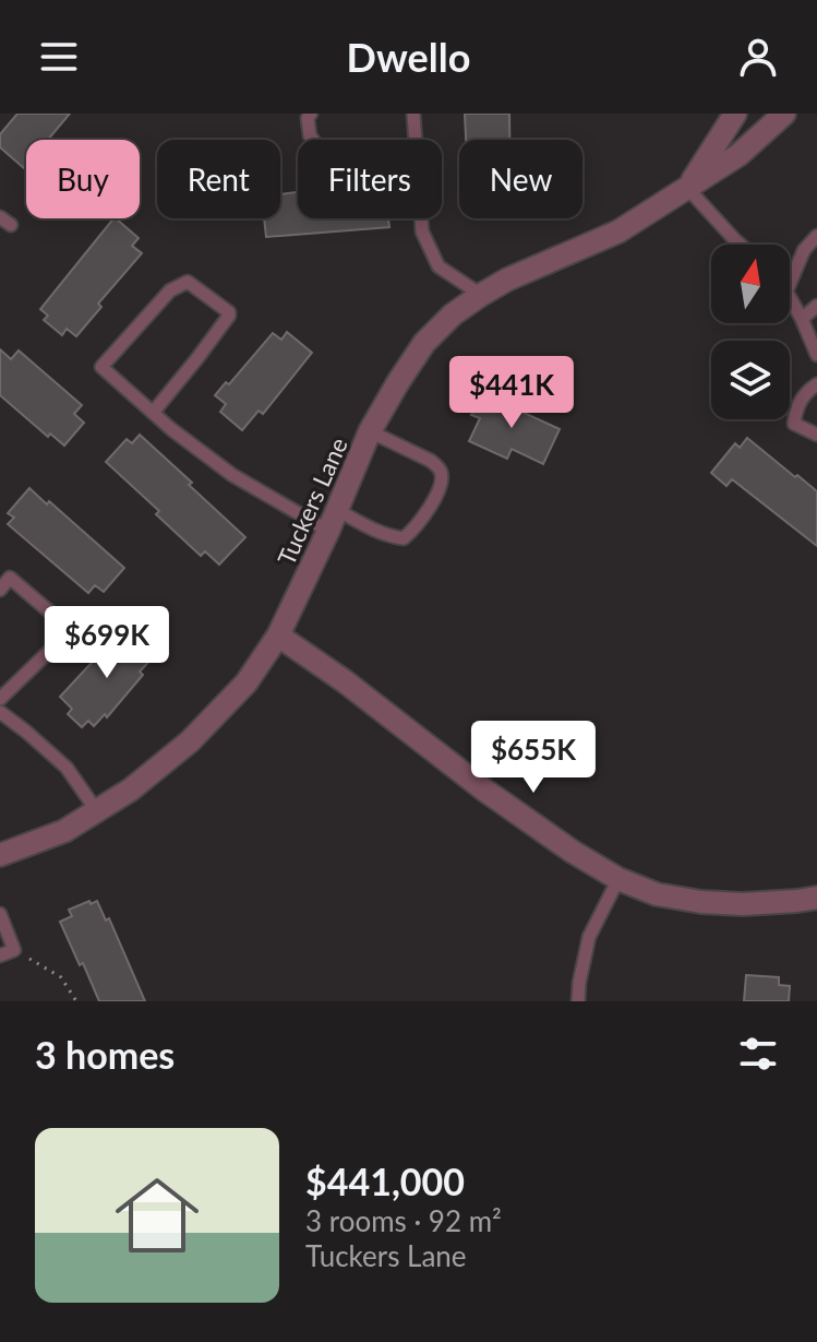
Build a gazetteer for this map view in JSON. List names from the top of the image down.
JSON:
{
  "streets": {
    "street": ["Tuckers Lane"]
  },
  "north": "top",
  "page": {
    "header": "Dwello",
    "chip": [
      "Buy",
      "Rent",
      "Filters",
      "New"
    ],
    "price": ["$441K", "$699K", "$655K"],
    "heading": "3 homes",
    "list": [
      {
        "name": "$441,000",
        "note": "3 rooms · 92 m² · Tuckers Lane"
      }
    ]
  }
}
